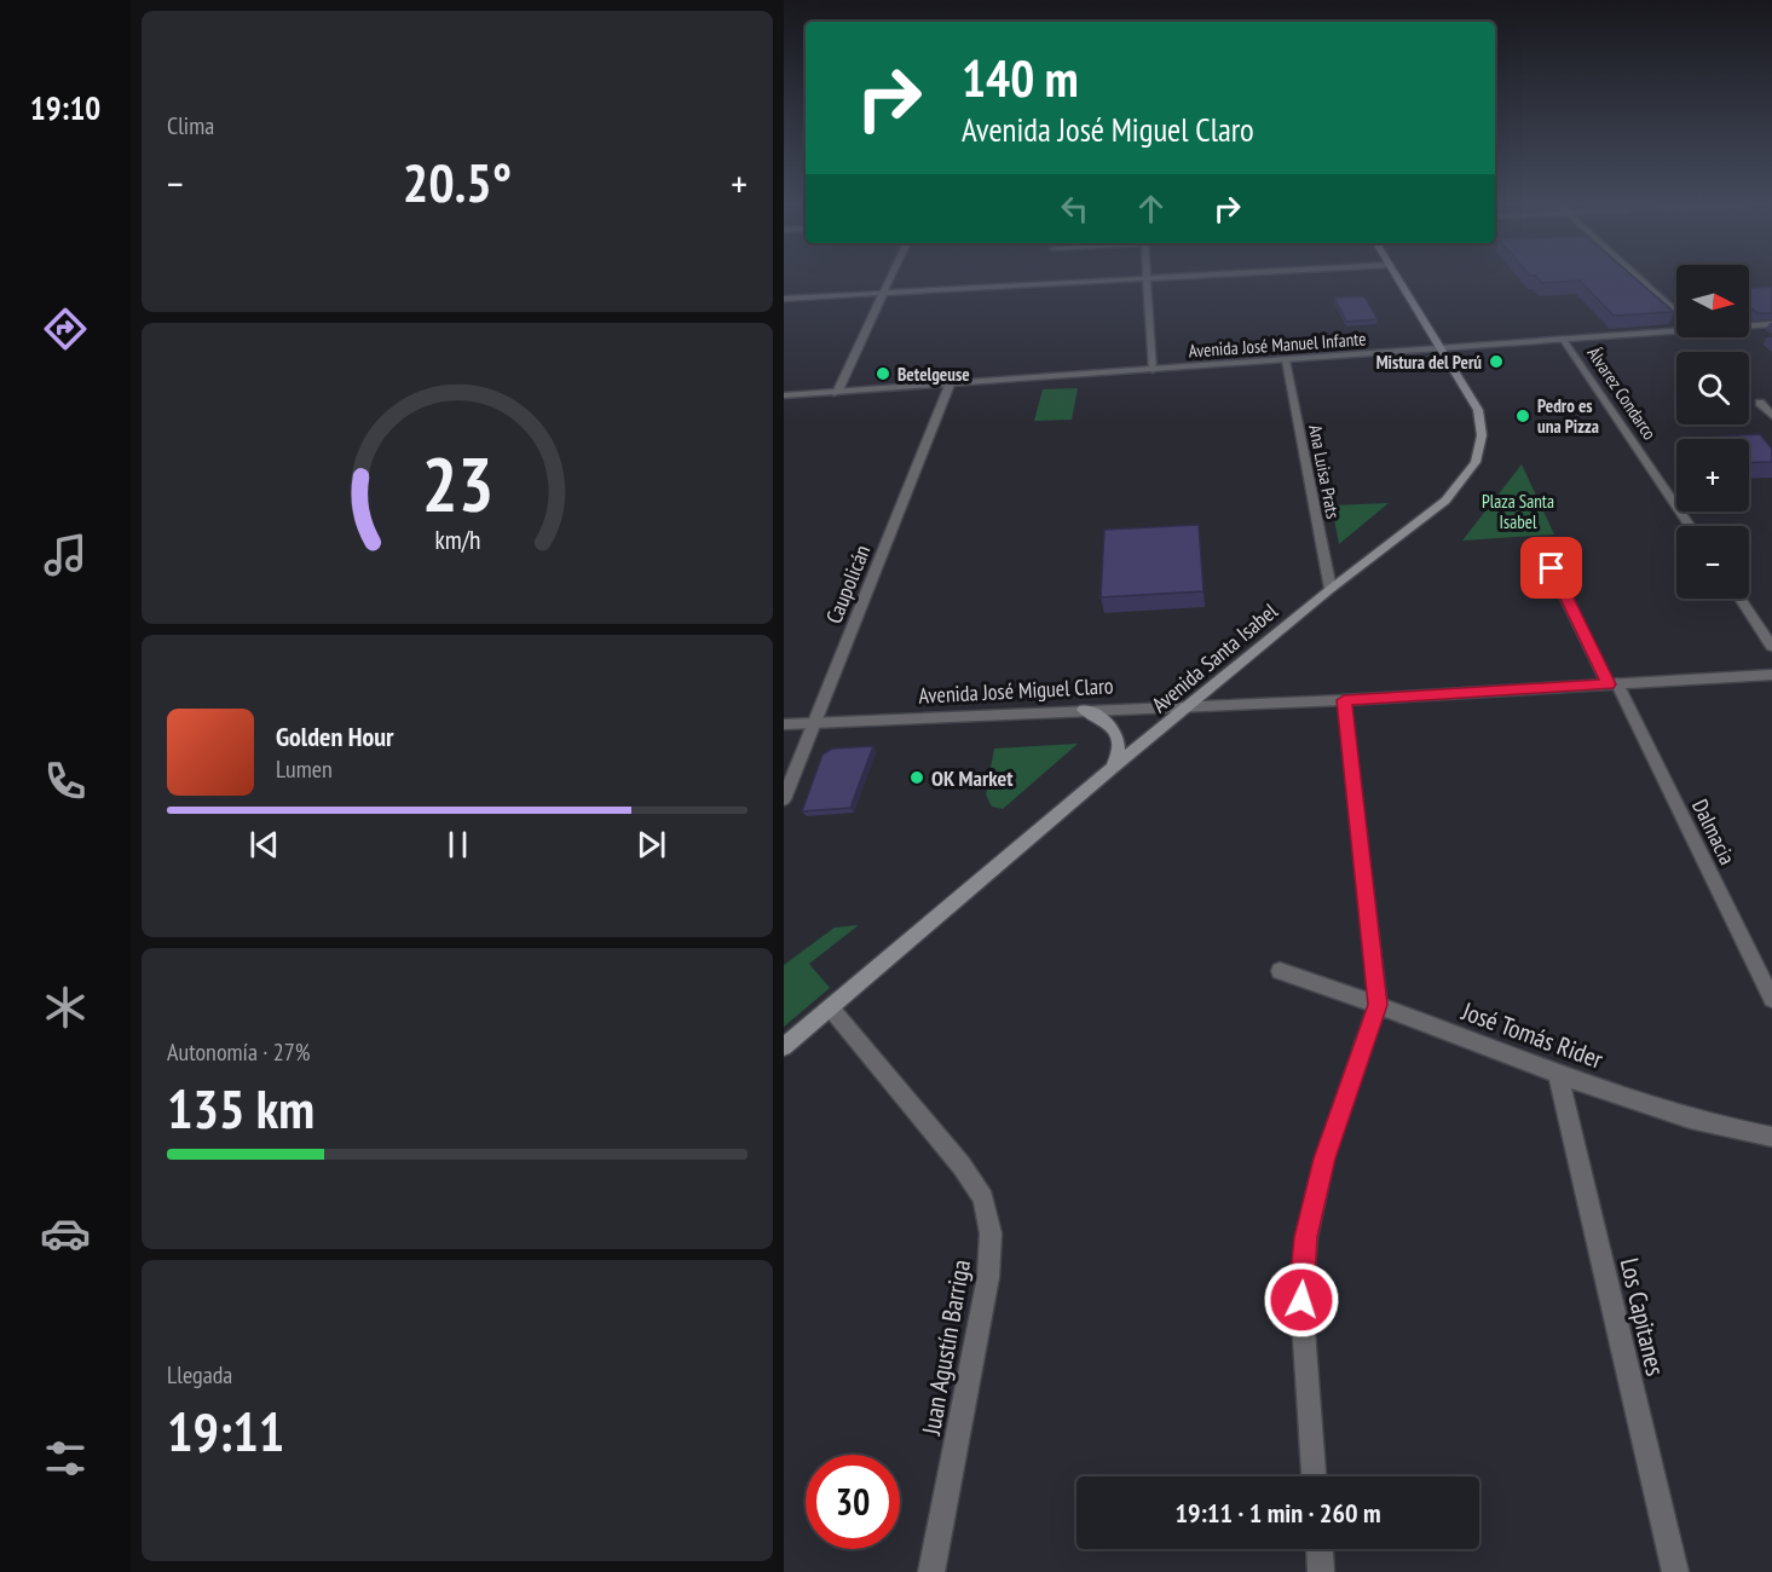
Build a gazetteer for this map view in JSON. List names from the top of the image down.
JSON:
{
  "streets": {
    "main road": ["Avenida Santa Isabel"],
    "street": [
      "Avenida José Manuel Infante",
      "Álvarez Condarco",
      "Ana Luisa Prats",
      "Caupolicán",
      "Avenida José Miguel Claro",
      "Dalmacia",
      "José Tomás Rider",
      "Los Capitanes",
      "Juan Agustín Barriga"
    ]
  },
  "crossings": [
    ["Avenida José Manuel Infante", "Álvarez Condarco"],
    ["Avenida José Manuel Infante", "Ana Luisa Prats"],
    ["Avenida José Manuel Infante", "Caupolicán"],
    ["Avenida José Manuel Infante", "Avenida Santa Isabel"],
    ["Ana Luisa Prats", "Avenida Santa Isabel"],
    ["Caupolicán", "Avenida José Miguel Claro"],
    ["Avenida Santa Isabel", "Avenida José Miguel Claro"],
    ["Avenida Santa Isabel", "Juan Agustín Barriga"],
    ["Avenida José Miguel Claro", "Dalmacia"],
    ["José Tomás Rider", "Los Capitanes"]
  ],
  "parks": ["Plaza Santa Isabel"],
  "places": [
    "Mistura del Perú",
    "Betelgeuse",
    "Pedro es una Pizza",
    "OK Market"
  ],
  "north": "right",
  "page": {
    "tabs": "19:10",
    "tile": [
      "Clima",
      ["Autonomía · 27%", "135 km"],
      ["Llegada", "19:11"]
    ],
    "turn": ["140 m", "Avenida José Miguel Claro"],
    "heat": ["−", "20.5°", "+"],
    "map_buttons": ["+", "−"],
    "song": ["Golden Hour", "Lumen"],
    "limit": "30",
    "trip": "19:11 · 1 min · 260 m",
    "gauge": ["23", "km/h"]
  }
}
